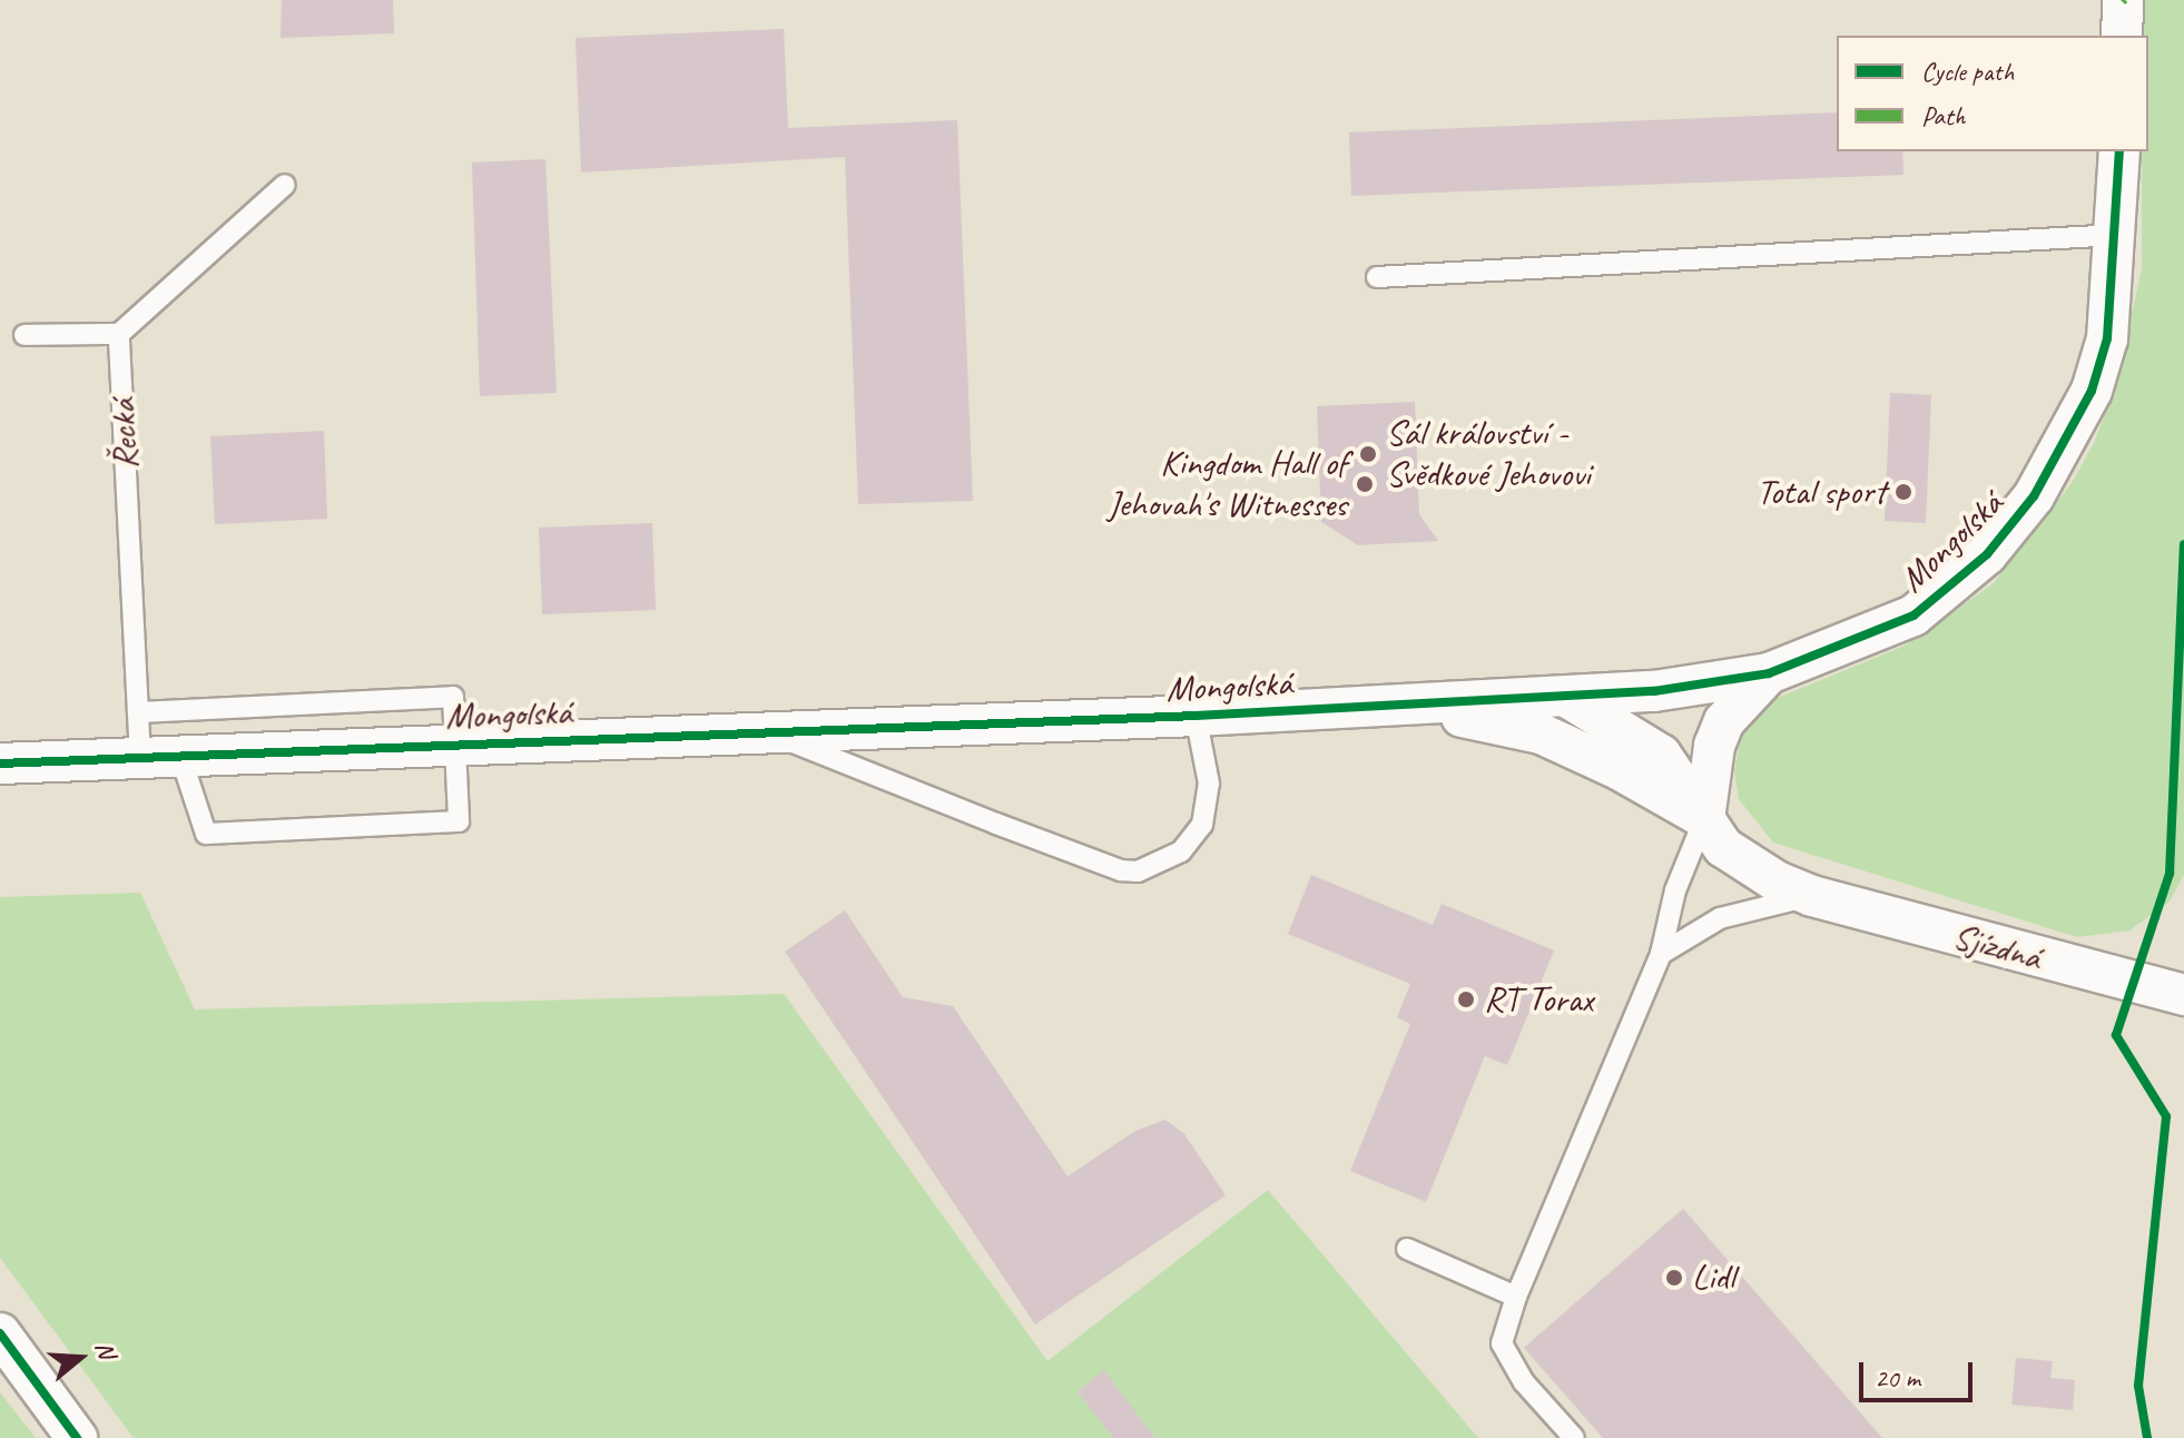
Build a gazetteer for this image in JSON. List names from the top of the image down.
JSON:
{
  "streets": {
    "street": ["Mongolská", "Sjízdná"],
    "lane": ["Řecká"]
  },
  "crossings": [
    ["Řecká", "Mongolská"],
    ["Mongolská", "Sjízdná"]
  ],
  "places": [
    "Sál království - Svědkové Jehovovi",
    "Kingdom Hall of Jehovah's Witnesses",
    "Total sport",
    "RT Torax",
    "Lidl"
  ],
  "legend": ["Cycle path", "Path"],
  "scale_bar": "20 m",
  "north": "right"
}
